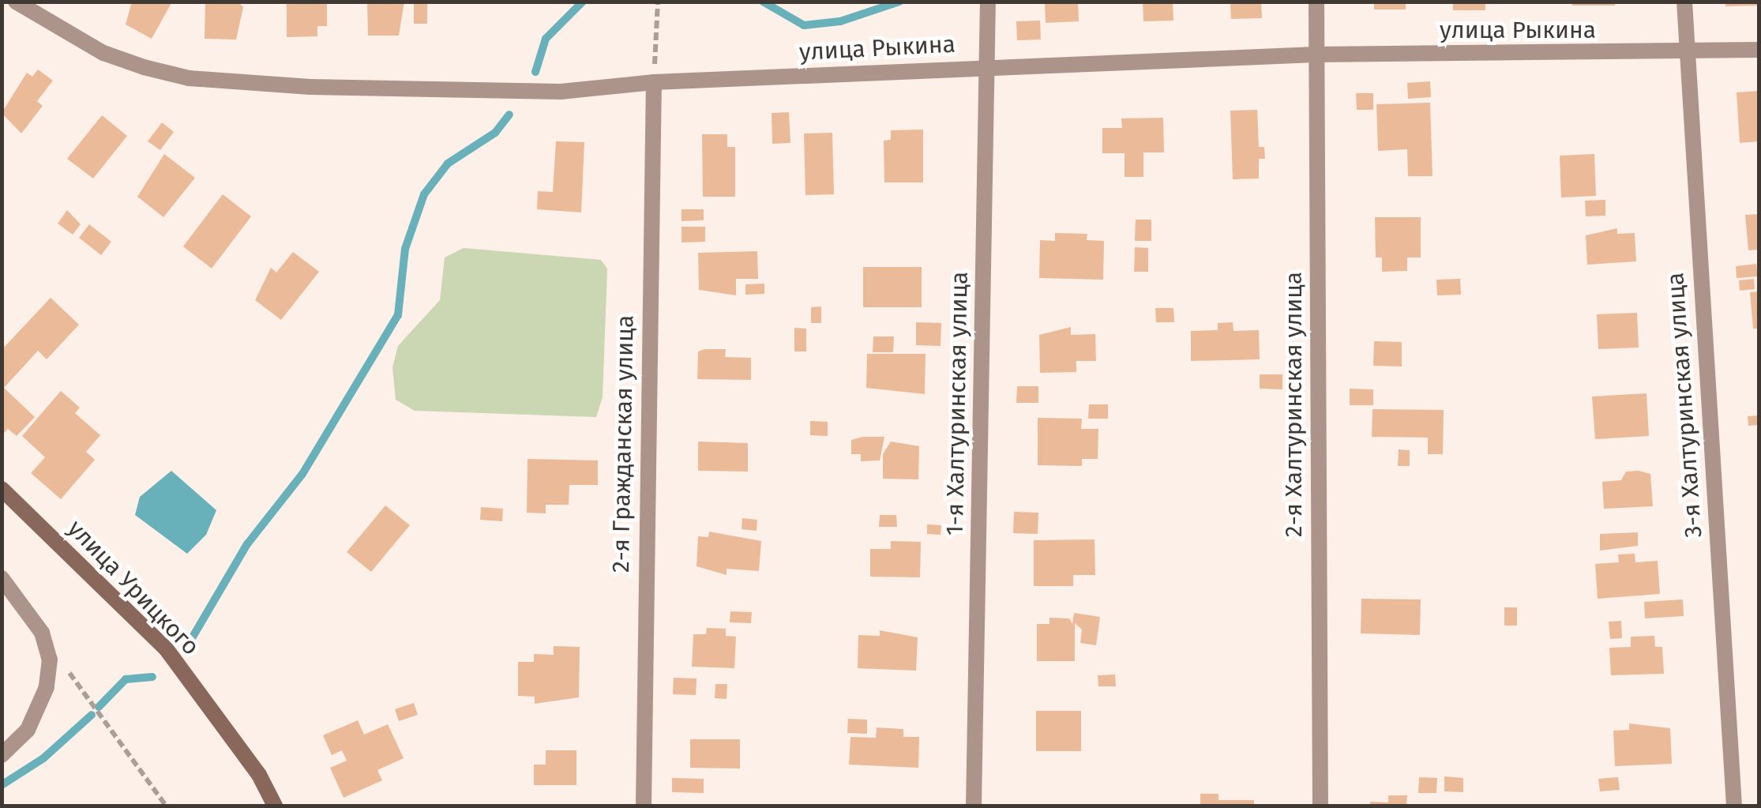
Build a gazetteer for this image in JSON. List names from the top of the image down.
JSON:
{
  "streets": {
    "main road": ["улица Урицкого"],
    "street": [
      "улица Рыкина",
      "1-я Халтуринская улица",
      "2-я Халтуринская улица",
      "3-я Халтуринская улица",
      "2-я Гражданская улица"
    ]
  },
  "crossings": [
    ["улица Рыкина", "1-я Халтуринская улица"],
    ["улица Рыкина", "2-я Халтуринская улица"],
    ["улица Рыкина", "3-я Халтуринская улица"],
    ["улица Рыкина", "2-я Гражданская улица"]
  ]
}
